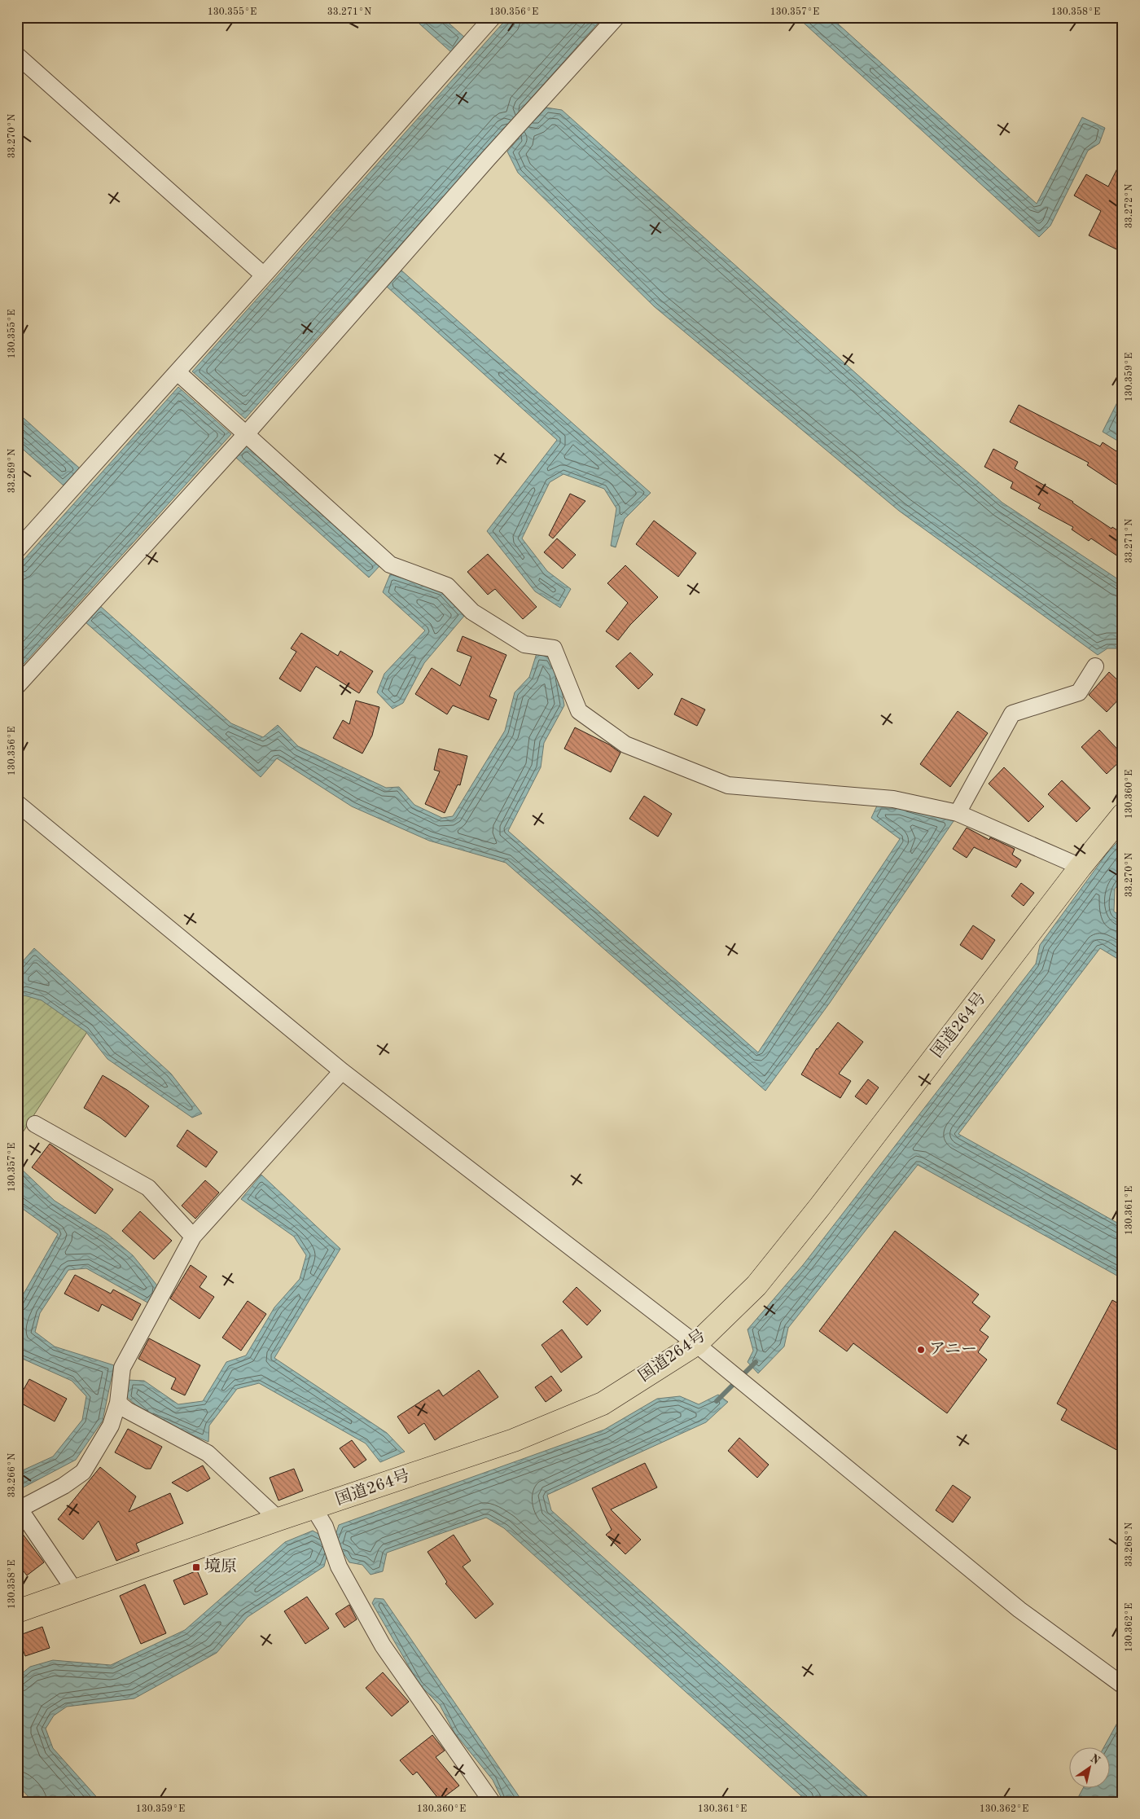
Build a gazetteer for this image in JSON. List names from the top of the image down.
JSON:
{
  "streets": {
    "highway": ["国道264号"]
  },
  "places": {
    "other": ["アニー"],
    "transit": ["境原"]
  },
  "north": "top right",
  "coordinates": [
    "130.355°E",
    "33.271°N",
    "130.356°E",
    "130.357°E",
    "130.358°E",
    "33.270°N",
    "33.272°N",
    "130.359°E",
    "33.269°N",
    "130.360°E",
    "130.361°E",
    "33.266°N",
    "33.268°N",
    "130.362°E"
  ]
}
